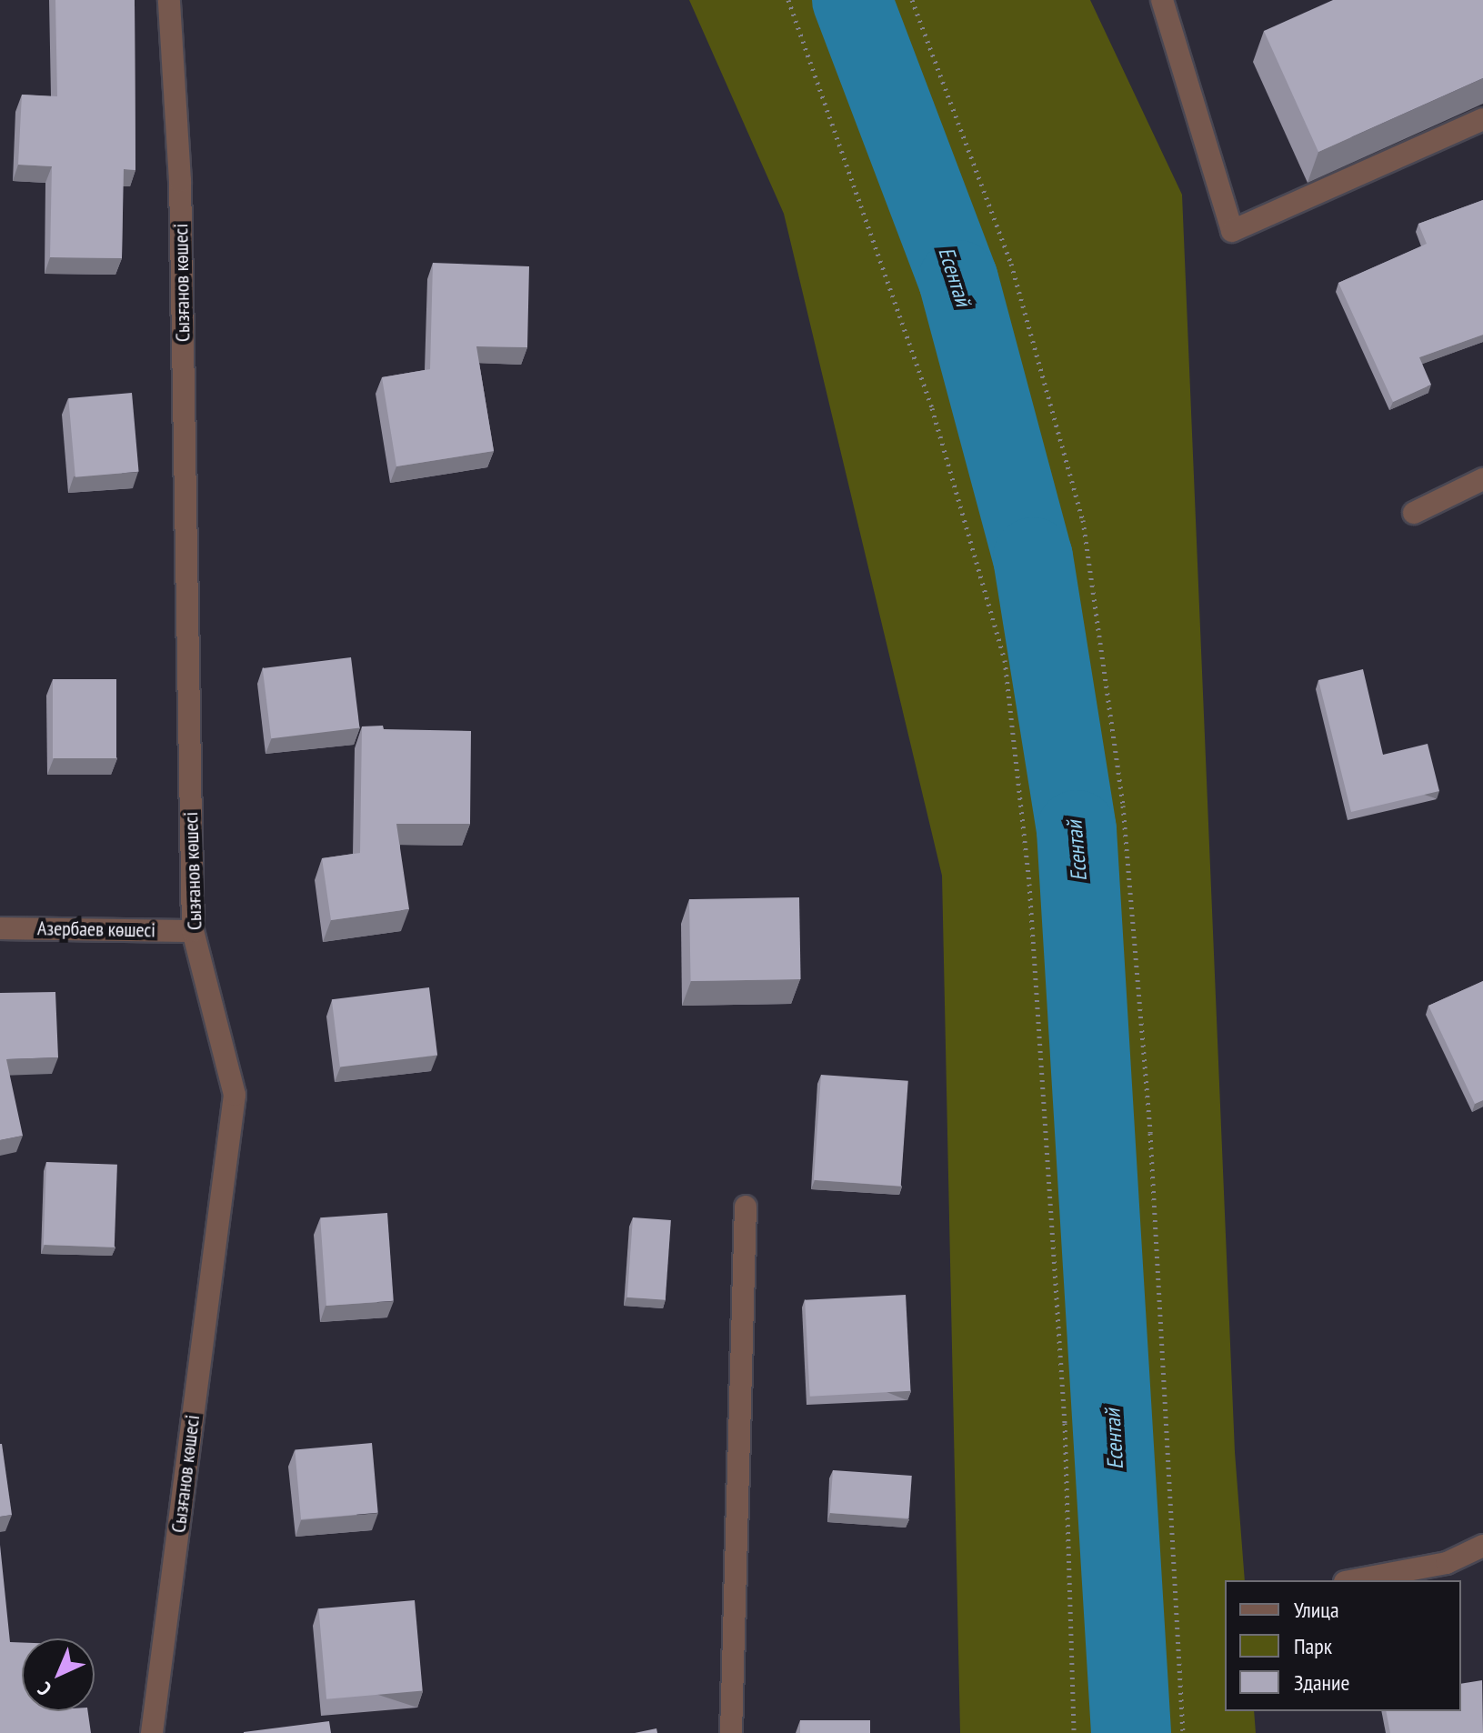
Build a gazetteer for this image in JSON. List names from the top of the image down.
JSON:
{
  "streets": {
    "street": ["Сызғанов көшесі", "Азербаев көшесі"]
  },
  "crossings": [
    ["Сызғанов көшесі", "Азербаев көшесі"]
  ],
  "water": ["Есентай"],
  "legend": ["Улица", "Парк", "Здание"],
  "north": "bottom left"
}
